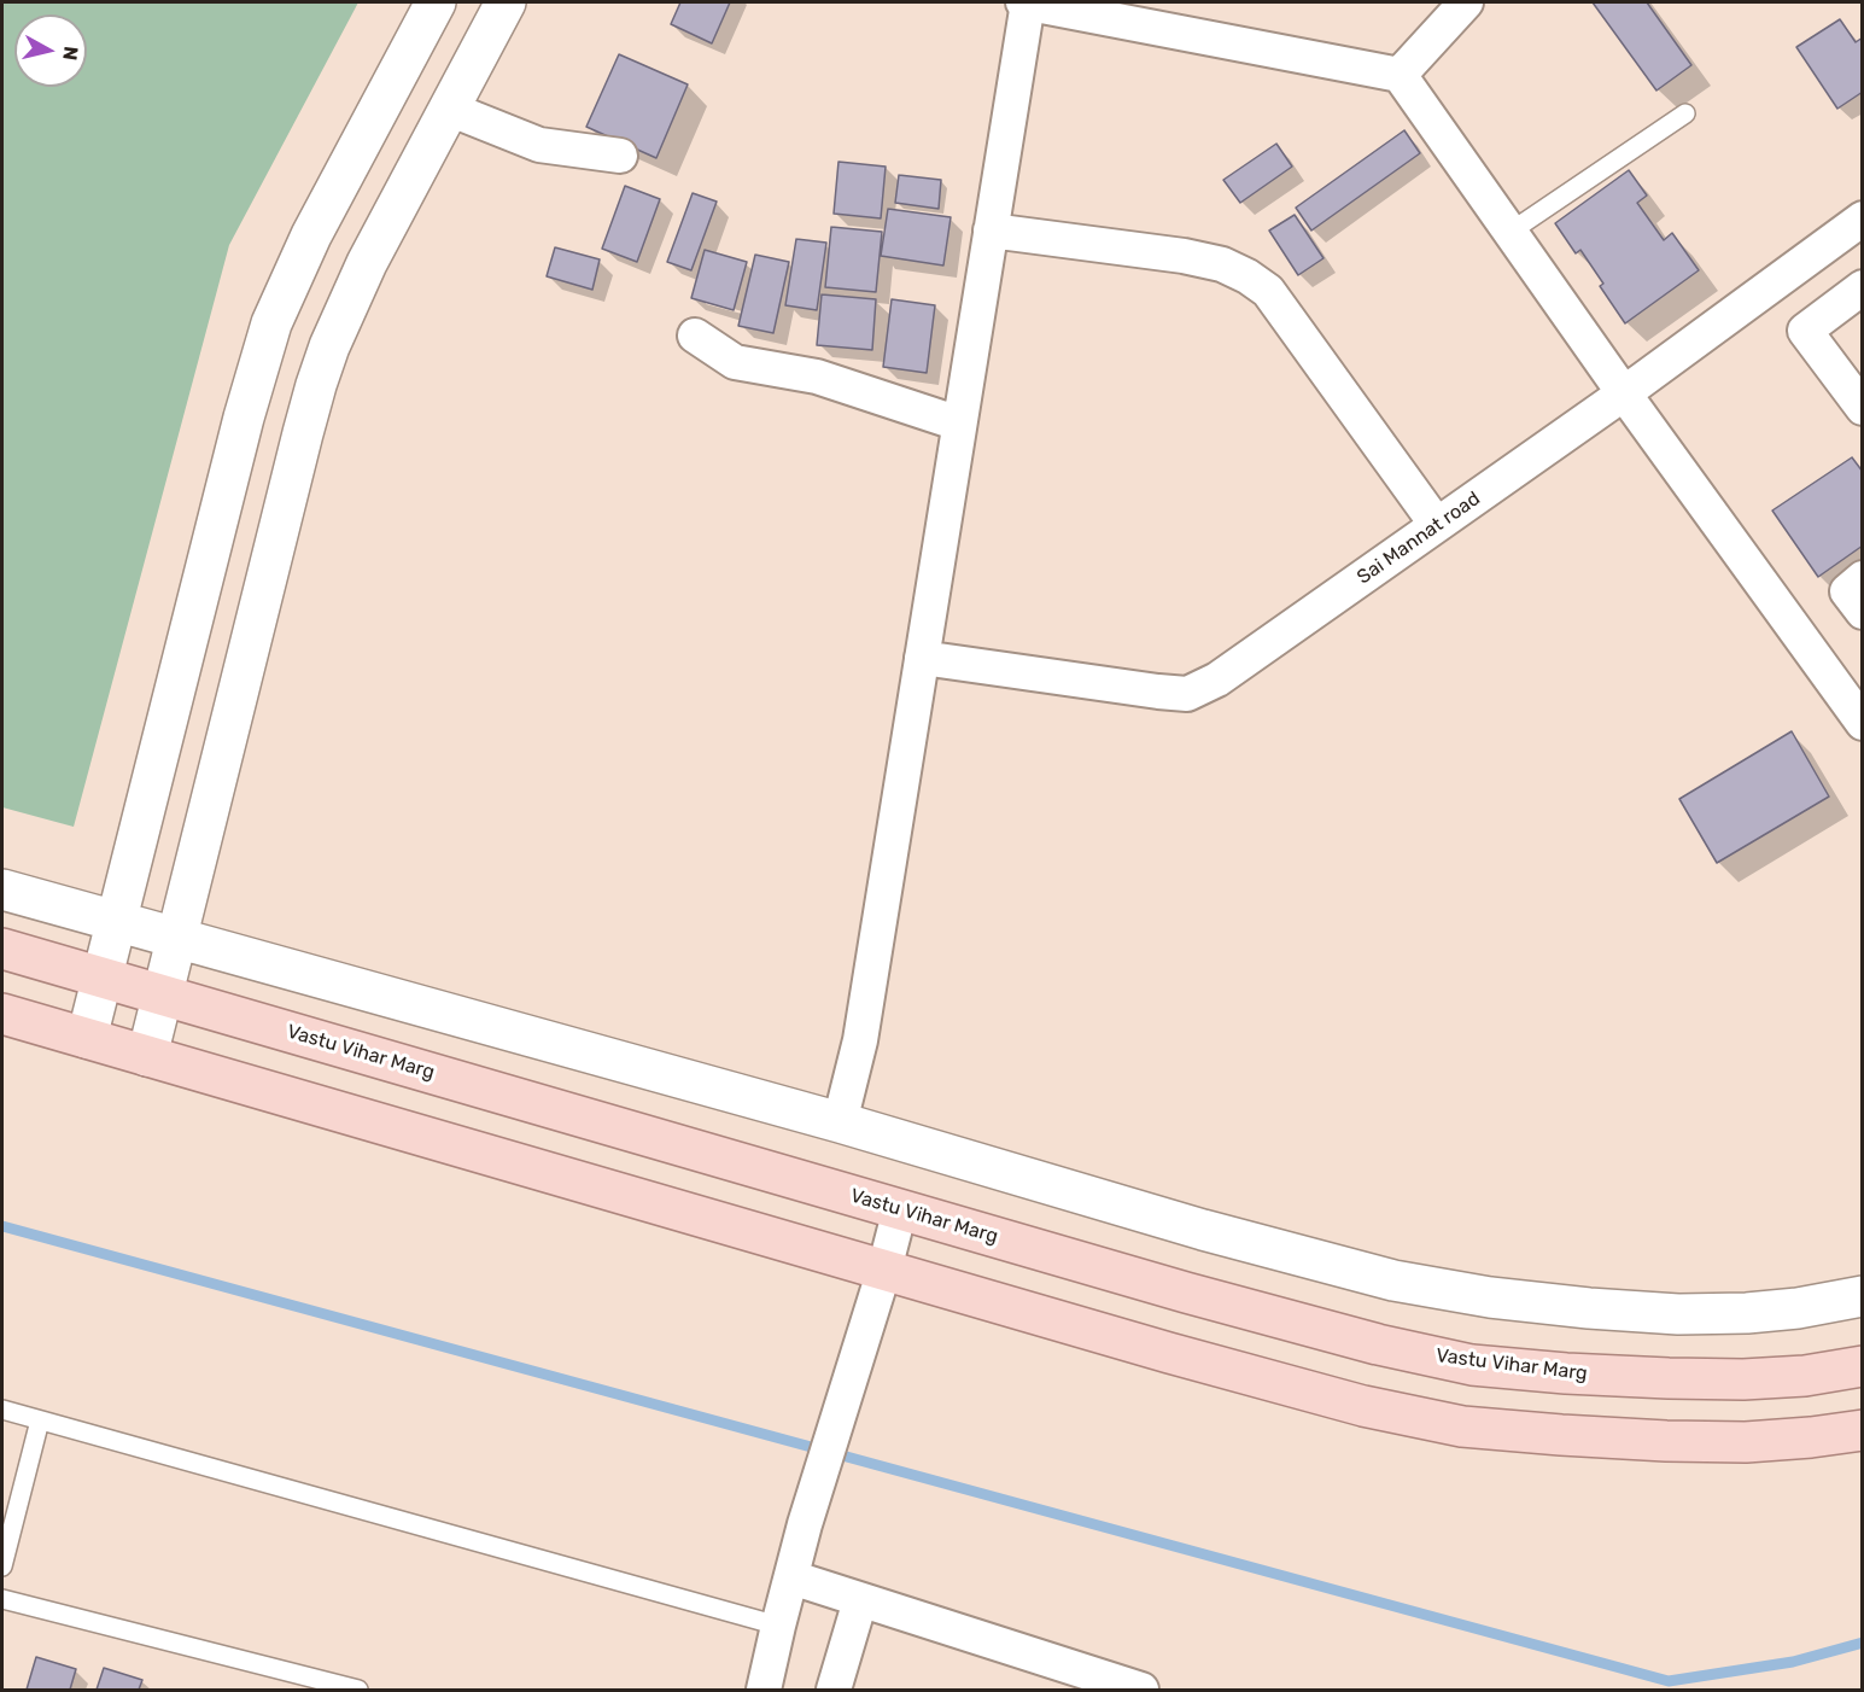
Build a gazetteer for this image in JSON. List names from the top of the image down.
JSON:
{
  "streets": {
    "main road": ["Vastu Vihar Marg"],
    "street": ["Sai Mannat road"]
  },
  "north": "right"
}
